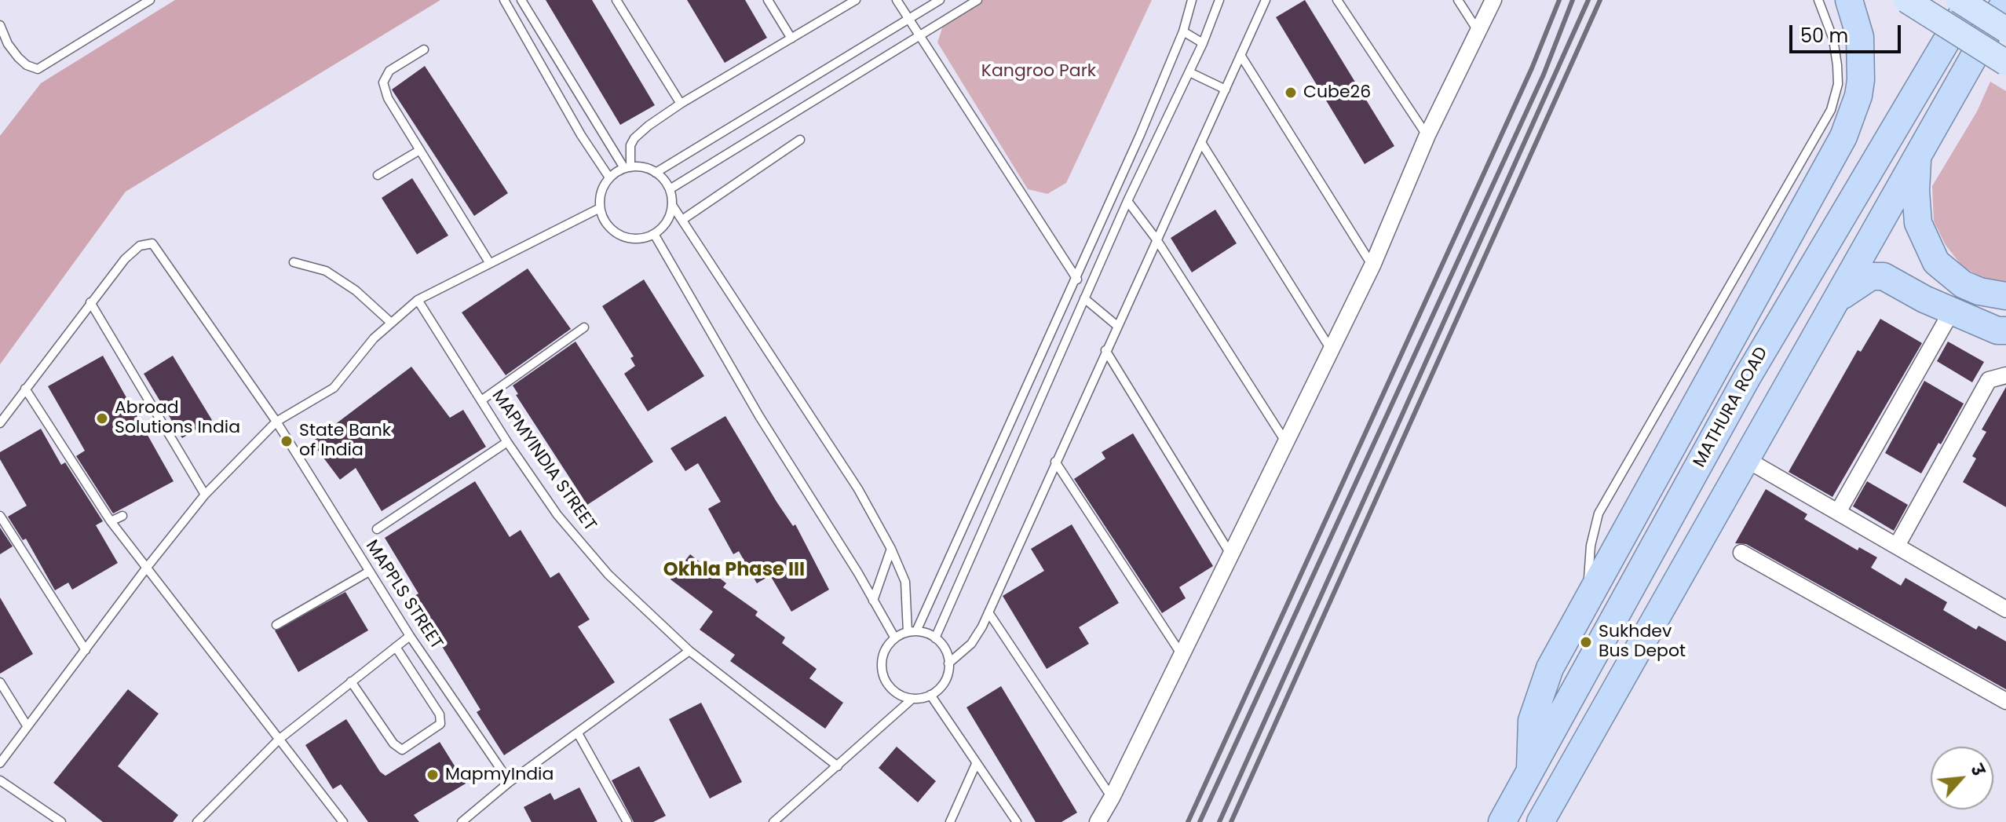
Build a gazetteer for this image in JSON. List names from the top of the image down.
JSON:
{
  "streets": {
    "highway": ["MATHURA ROAD"],
    "lane": ["MAPMYINDIA STREET", "MAPPLS STREET"]
  },
  "districts": ["Okhla Phase III"],
  "parks": ["Kangroo Park"],
  "places": [
    "Cube26",
    "Abroad Solutions India",
    "State Bank of India",
    "Sukhdev Bus Depot",
    "MapmyIndia"
  ],
  "scale_bar": "50 m",
  "north": "top right"
}
